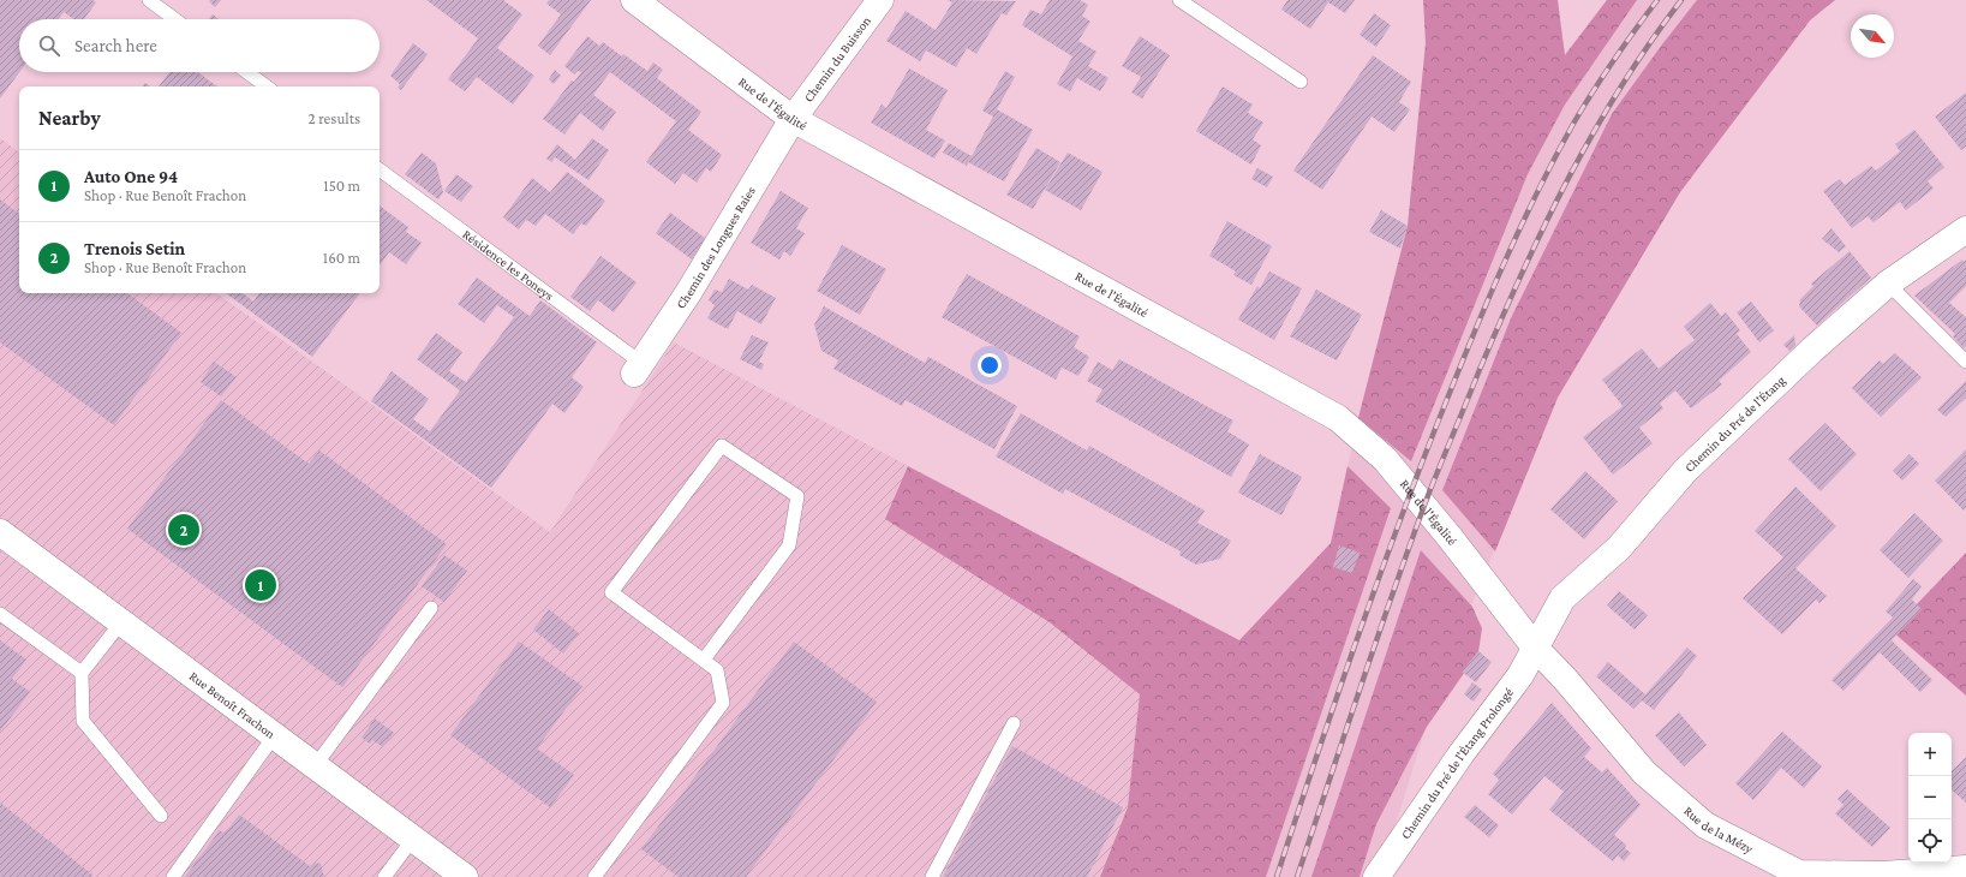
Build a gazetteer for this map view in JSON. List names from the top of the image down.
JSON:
{
  "streets": {
    "street": [
      "Chemin du Buisson",
      "Rue de l'Égalité",
      "Chemin des Longues Raies",
      "Chemin du Pré de l'Étang",
      "Rue Benoît Frachon",
      "Chemin du Pré de l'Étang Prolongé",
      "Rue de la Mézy"
    ],
    "lane": ["Résidence les Poneys"]
  },
  "crossings": [
    ["Chemin du Buisson", "Rue de l'Égalité"],
    ["Chemin du Buisson", "Chemin des Longues Raies"],
    ["Rue de l'Égalité", "Chemin des Longues Raies"],
    ["Rue de l'Égalité", "Chemin du Pré de l'Étang"],
    ["Rue de l'Égalité", "Chemin du Pré de l'Étang Prolongé"],
    ["Rue de l'Égalité", "Rue de la Mézy"],
    ["Chemin des Longues Raies", "Résidence les Poneys"],
    ["Chemin du Pré de l'Étang", "Chemin du Pré de l'Étang Prolongé"],
    ["Chemin du Pré de l'Étang", "Rue de la Mézy"],
    ["Chemin du Pré de l'Étang Prolongé", "Rue de la Mézy"]
  ],
  "north": "bottom right",
  "page": {
    "search": "Search here",
    "heading": ["Nearby", "2 results"],
    "list": [
      {
        "mark": "1",
        "name": "Auto One 94",
        "note": "Shop · Rue Benoît Frachon",
        "value": "150 m"
      },
      {
        "mark": "2",
        "name": "Trenois Setin",
        "note": "Shop · Rue Benoît Frachon",
        "value": "160 m"
      }
    ],
    "pins": ["2", "1"],
    "map_buttons": ["+", "−"]
  }
}
